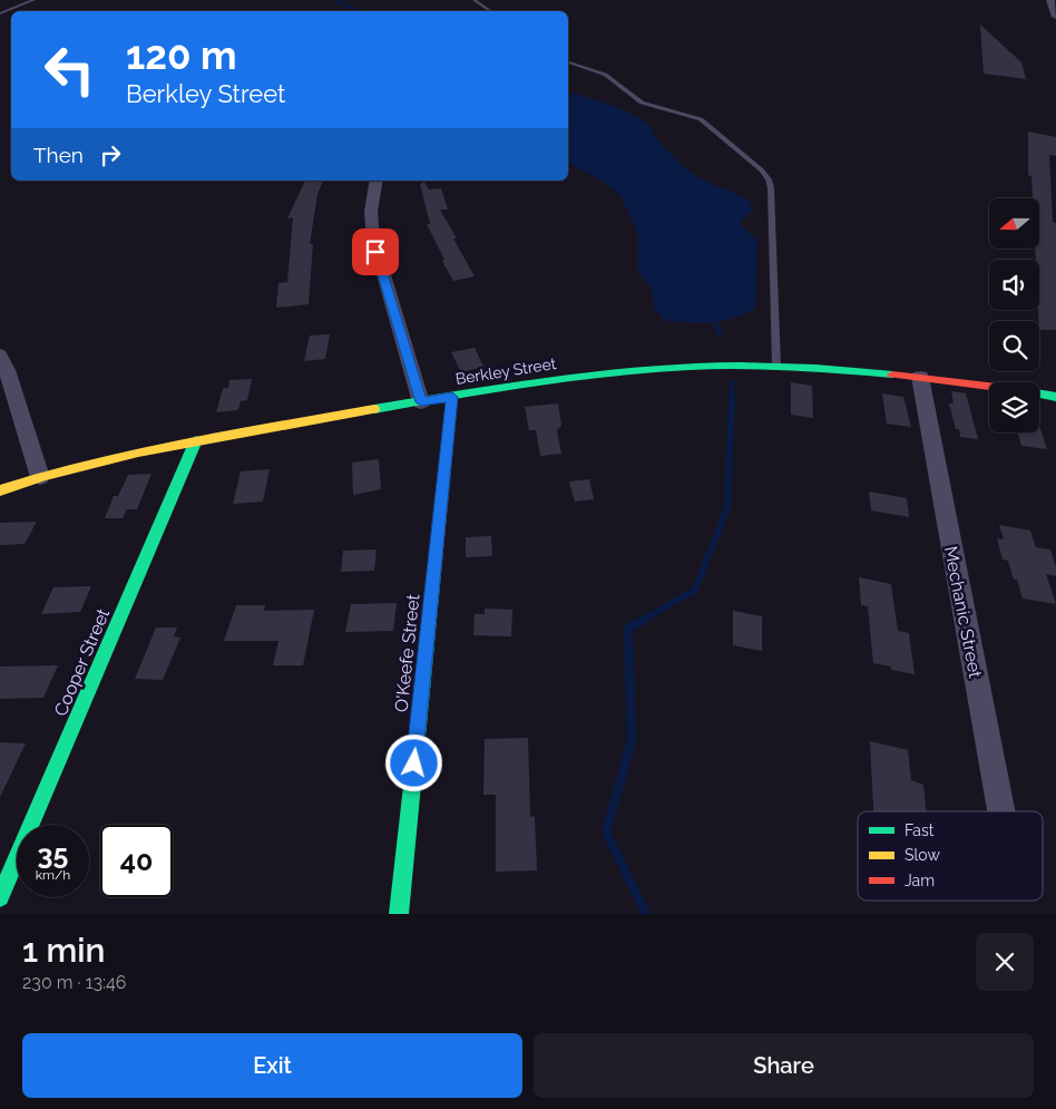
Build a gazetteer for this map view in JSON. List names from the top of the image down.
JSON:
{
  "streets": {
    "main road": ["Berkley Street", "O'Keefe Street", "Cooper Street"],
    "street": ["Mechanic Street"]
  },
  "crossings": [
    ["Berkley Street", "Mechanic Street"],
    ["Berkley Street", "O'Keefe Street"],
    ["Berkley Street", "Cooper Street"]
  ],
  "legend": ["Fast", "Slow", "Jam"],
  "north": "left",
  "page": {
    "turn": ["120 m", "Berkley Street"],
    "then": "Then",
    "speed": "35 km/h",
    "limit": "40",
    "heading": ["1 min", "230 m · 13:46"],
    "buttons": ["Exit", "Share"]
  }
}
